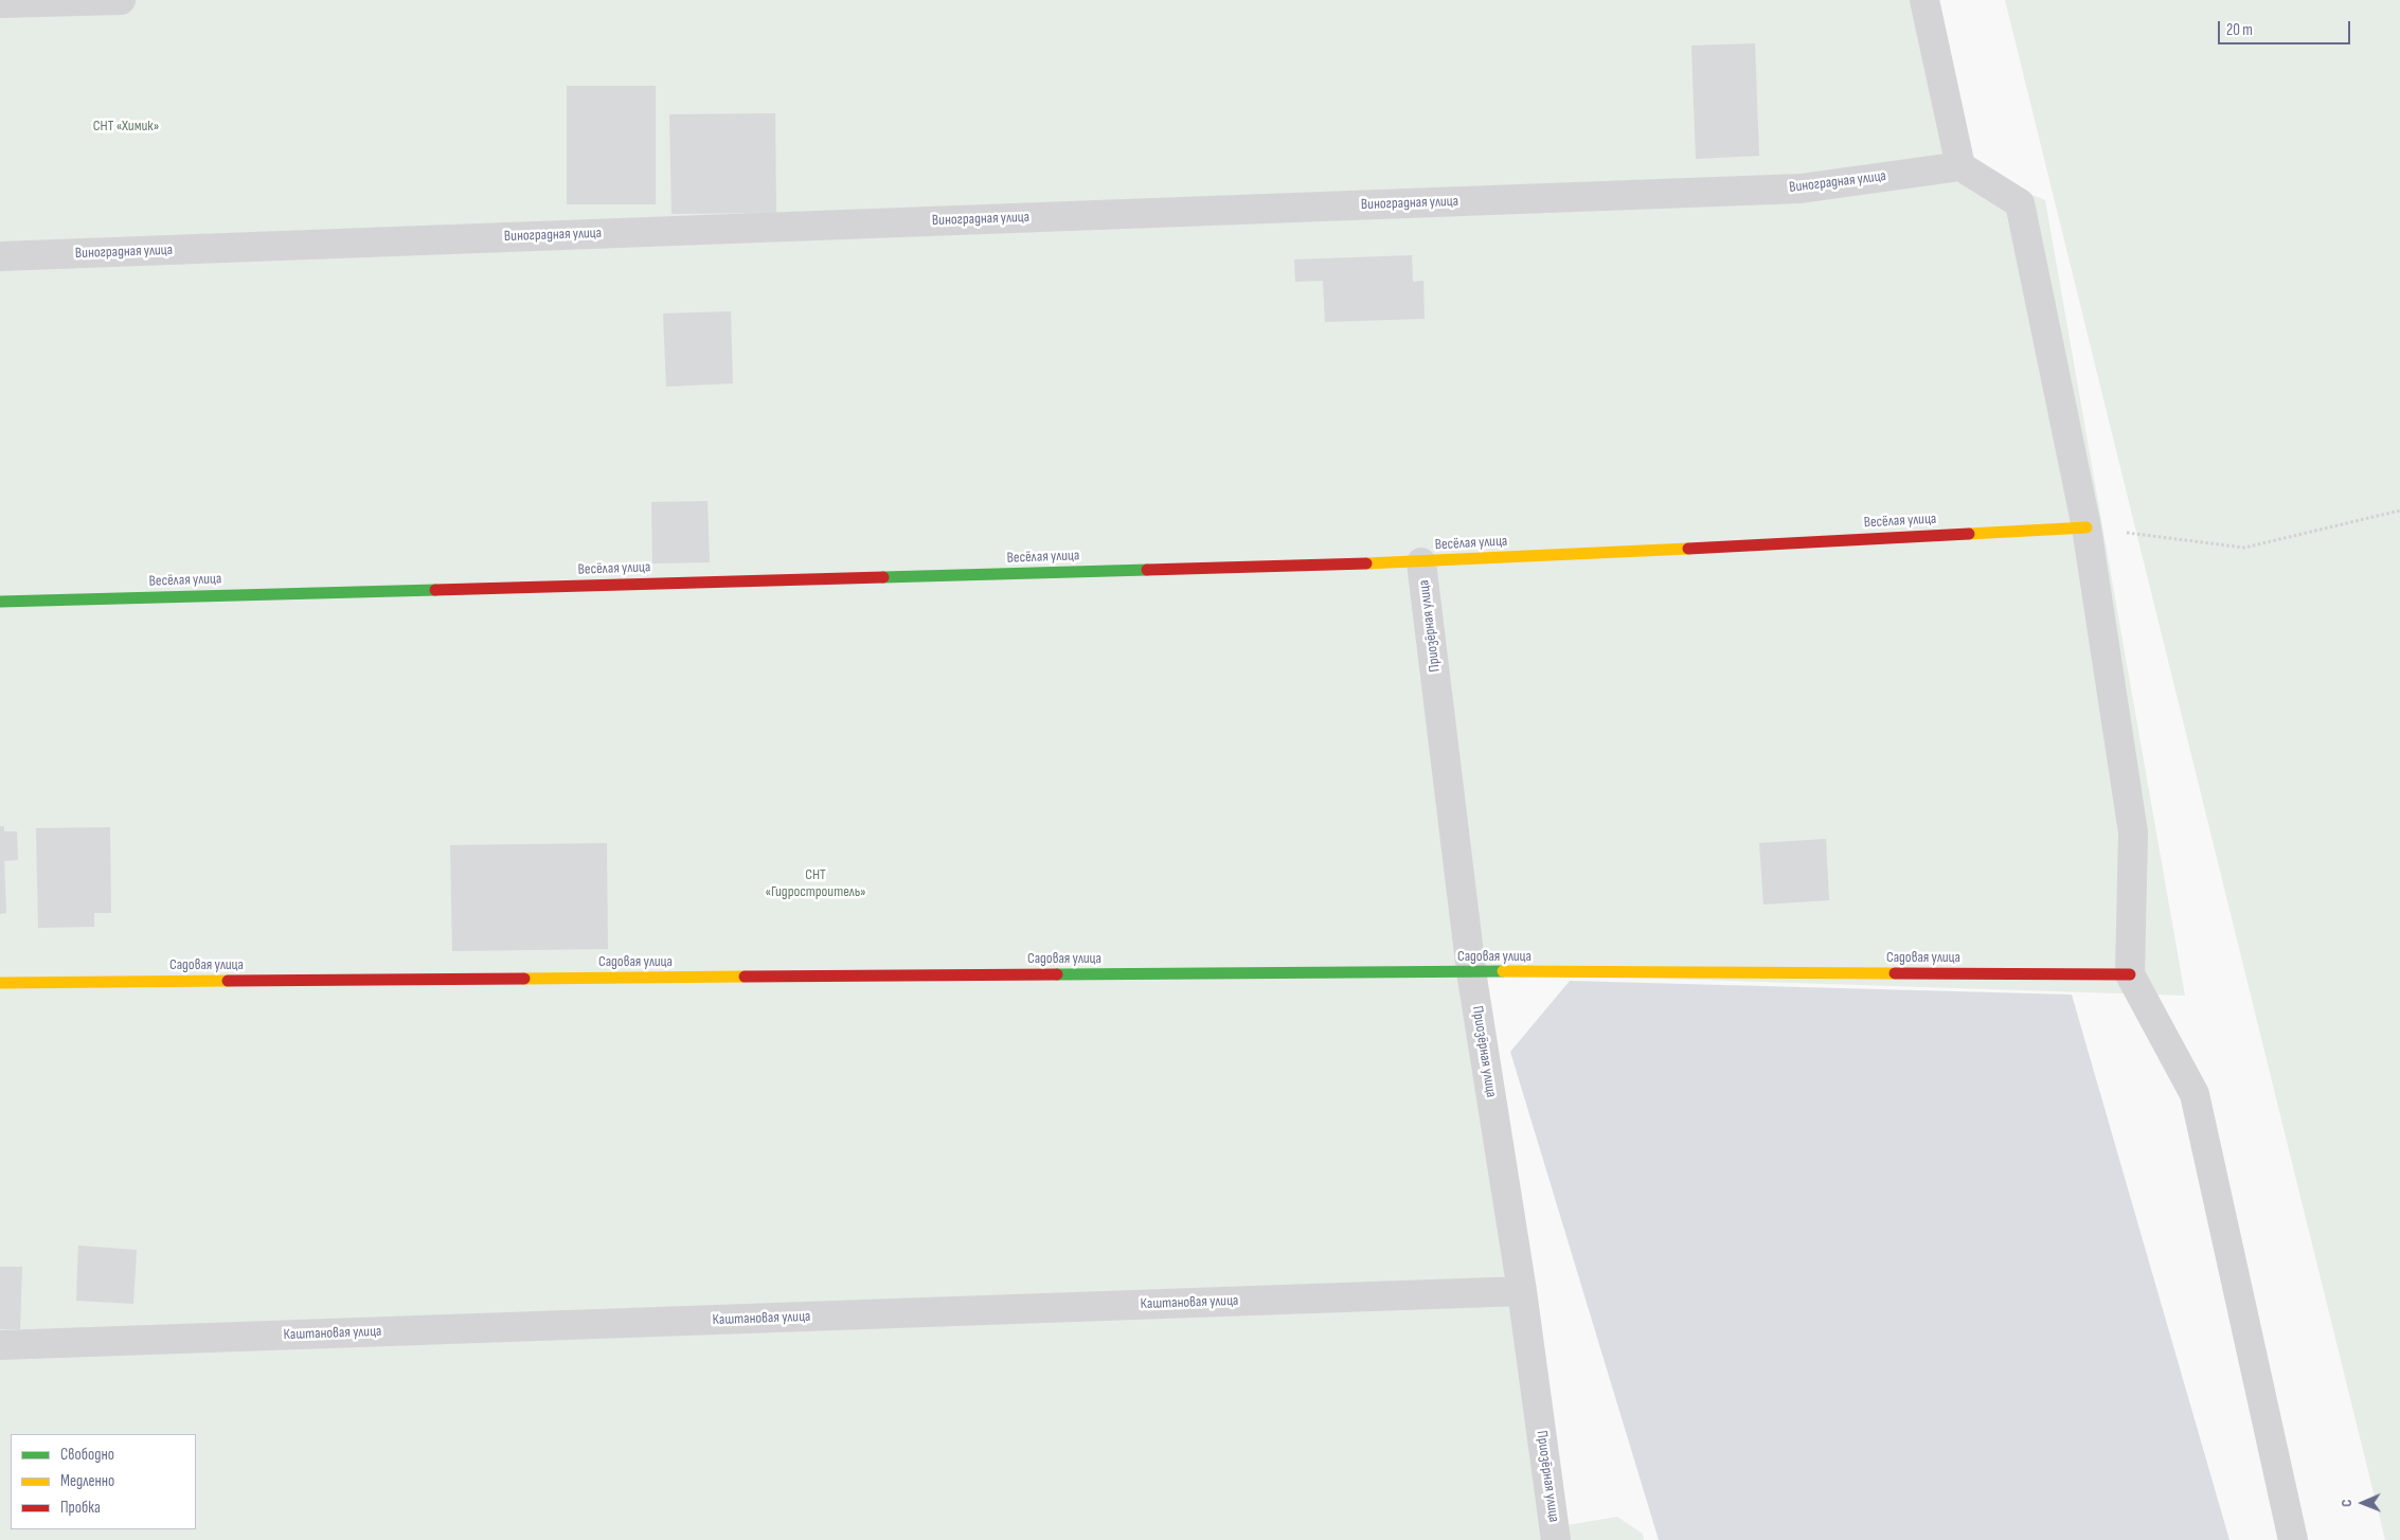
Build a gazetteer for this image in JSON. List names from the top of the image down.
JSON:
{
  "streets": {
    "street": [
      "Виноградная улица",
      "Весёлая улица",
      "Приозёрная улица",
      "Садовая улица",
      "Каштановая улица"
    ]
  },
  "crossings": [
    ["Весёлая улица", "Приозёрная улица"],
    ["Приозёрная улица", "Садовая улица"],
    ["Приозёрная улица", "Каштановая улица"]
  ],
  "parks": ["СНТ «Химик»", "СНТ «Гидростроитель»"],
  "legend": ["Свободно", "Медленно", "Пробка"],
  "scale_bar": "20 m",
  "north": "left"
}
